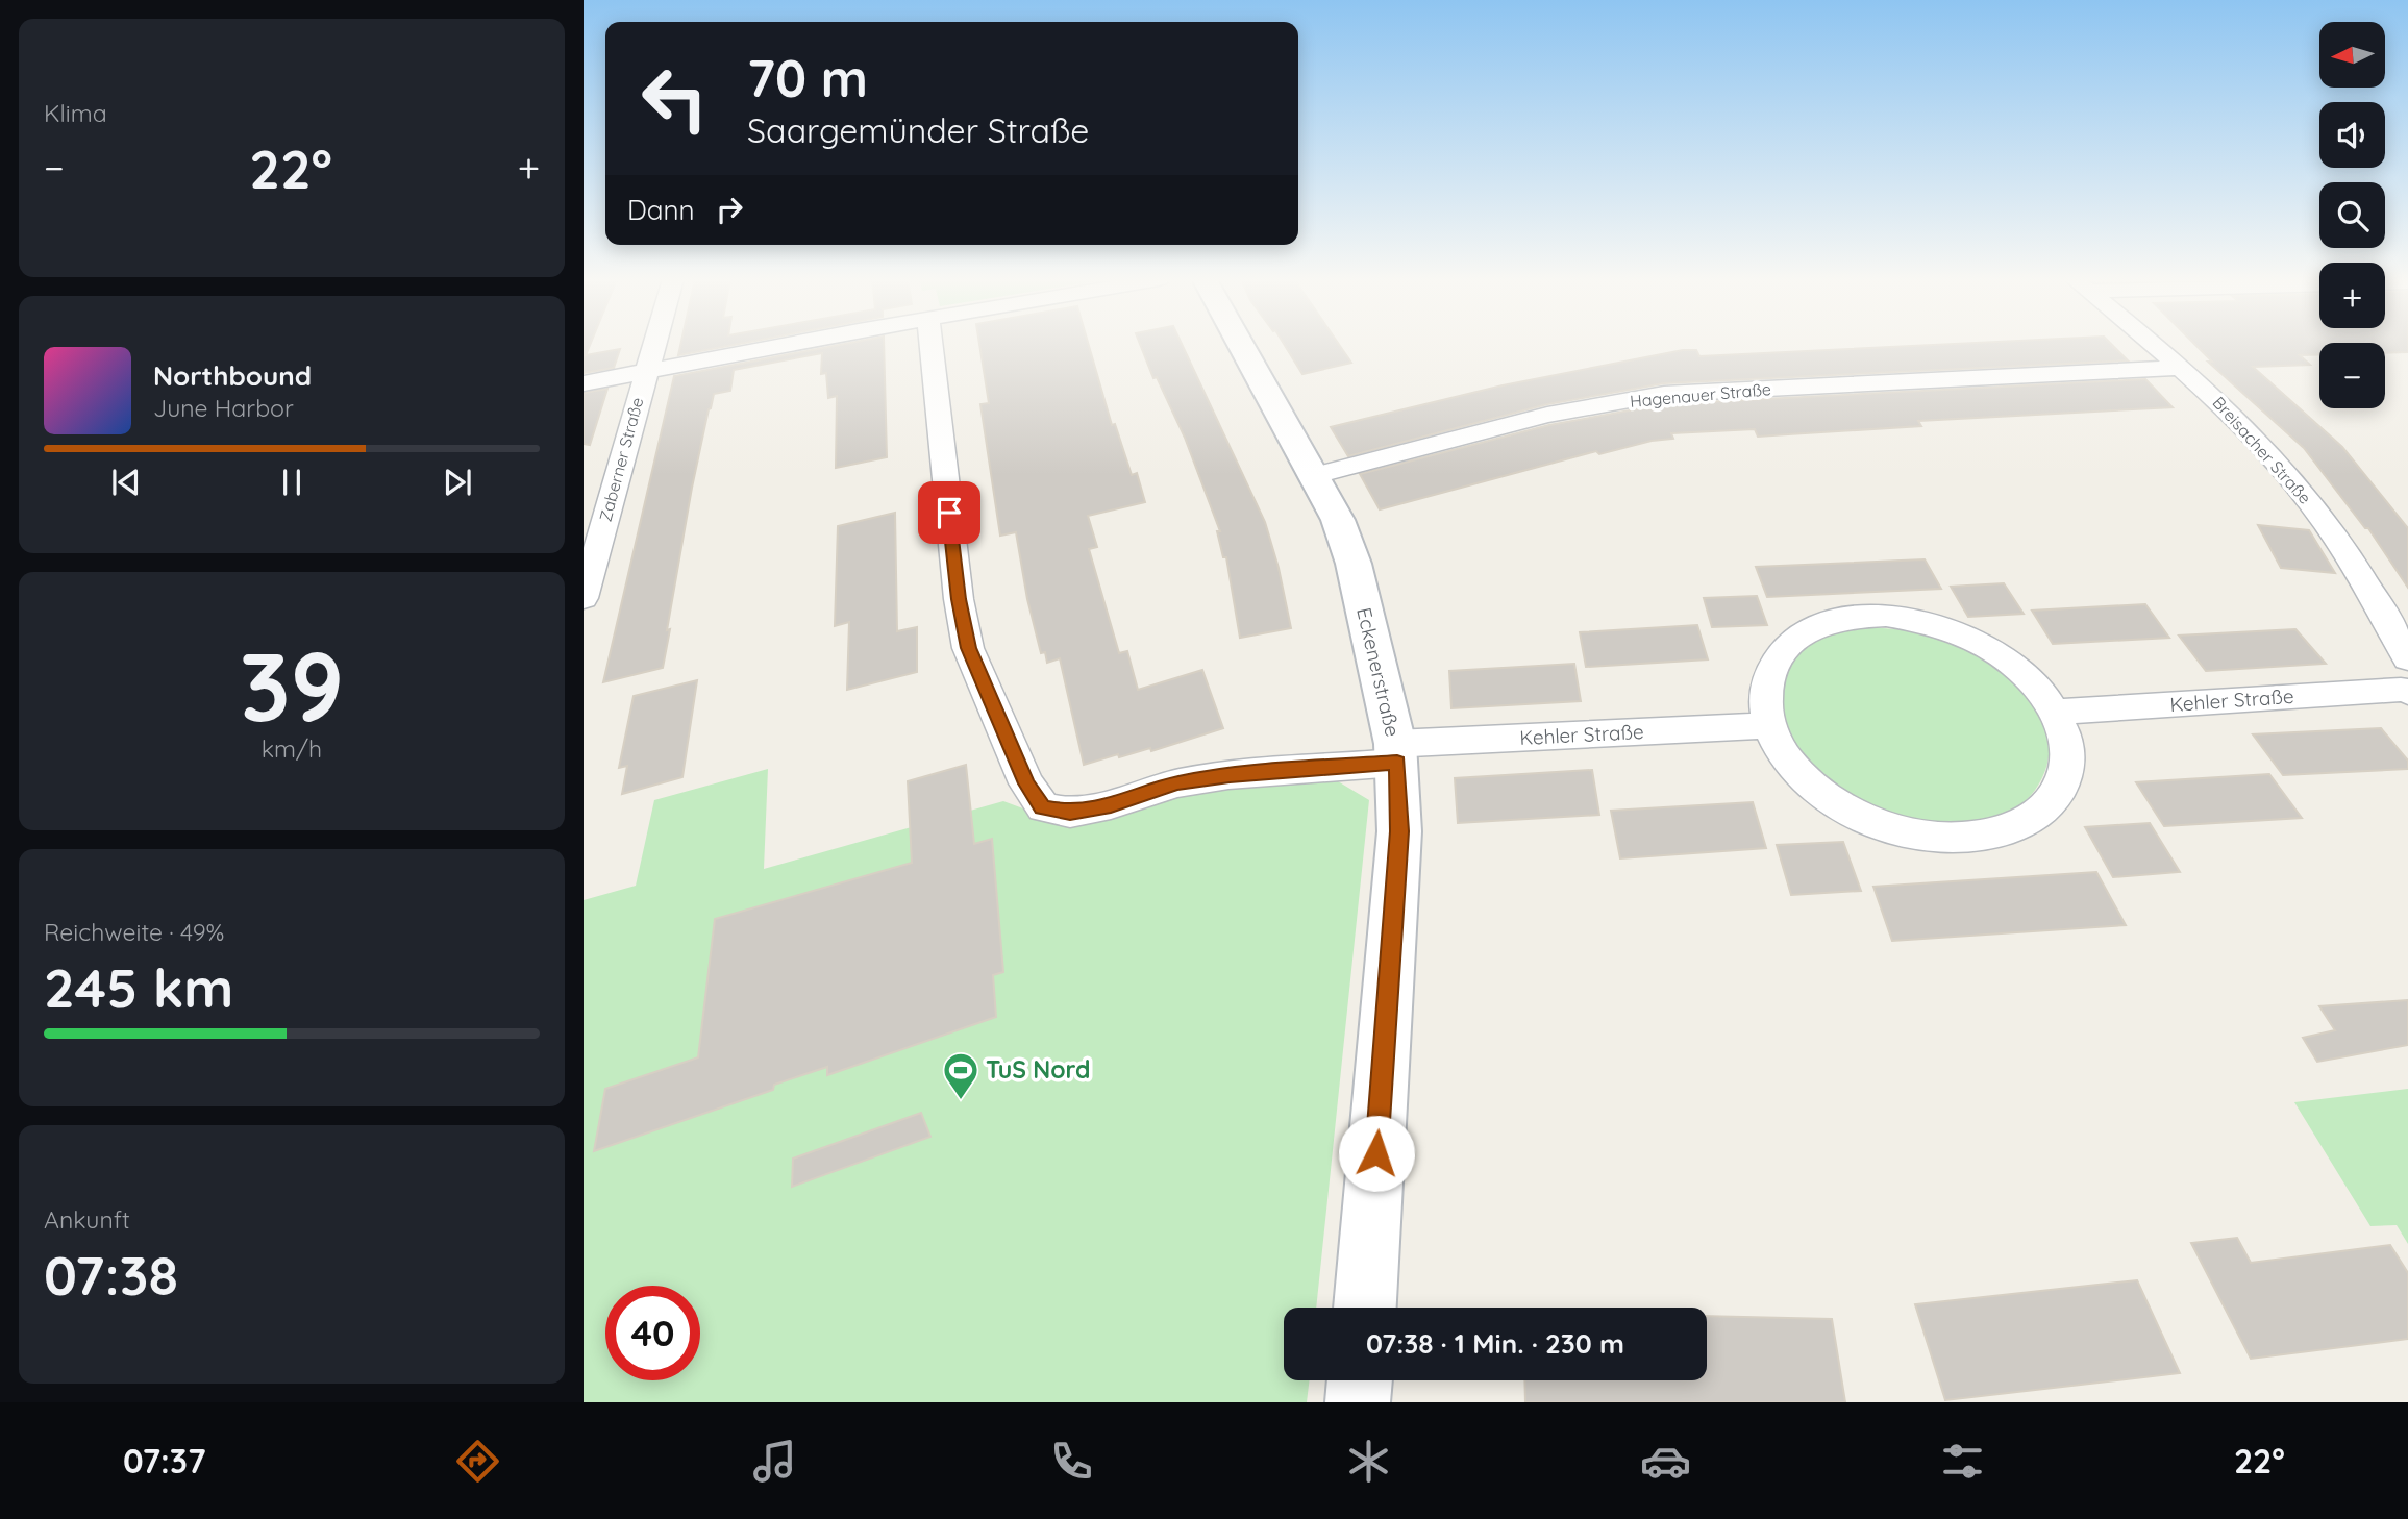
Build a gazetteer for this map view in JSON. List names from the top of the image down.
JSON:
{
  "streets": {
    "street": [
      "Hagenauer Straße",
      "Breisacher Straße",
      "Zaberner Straße",
      "Eckenerstraße",
      "Kehler Straße"
    ]
  },
  "crossings": [
    ["Hagenauer Straße", "Breisacher Straße"],
    ["Hagenauer Straße", "Eckenerstraße"],
    ["Eckenerstraße", "Kehler Straße"]
  ],
  "places": {
    "sports": ["TuS Nord"]
  },
  "north": "left",
  "page": {
    "tile": [
      "Klima",
      ["39", "km/h"],
      ["Reichweite · 49%", "245 km"],
      ["Ankunft", "07:38"]
    ],
    "map_buttons": ["+", "−"],
    "turn": ["70 m", "Saargemünder Straße"],
    "heat": ["−", "22°", "+"],
    "then": "Dann",
    "song": ["Northbound", "June Harbor"],
    "limit": "40",
    "trip": "07:38 · 1 Min. · 230 m",
    "tabs": ["07:37", "22°"]
  }
}
